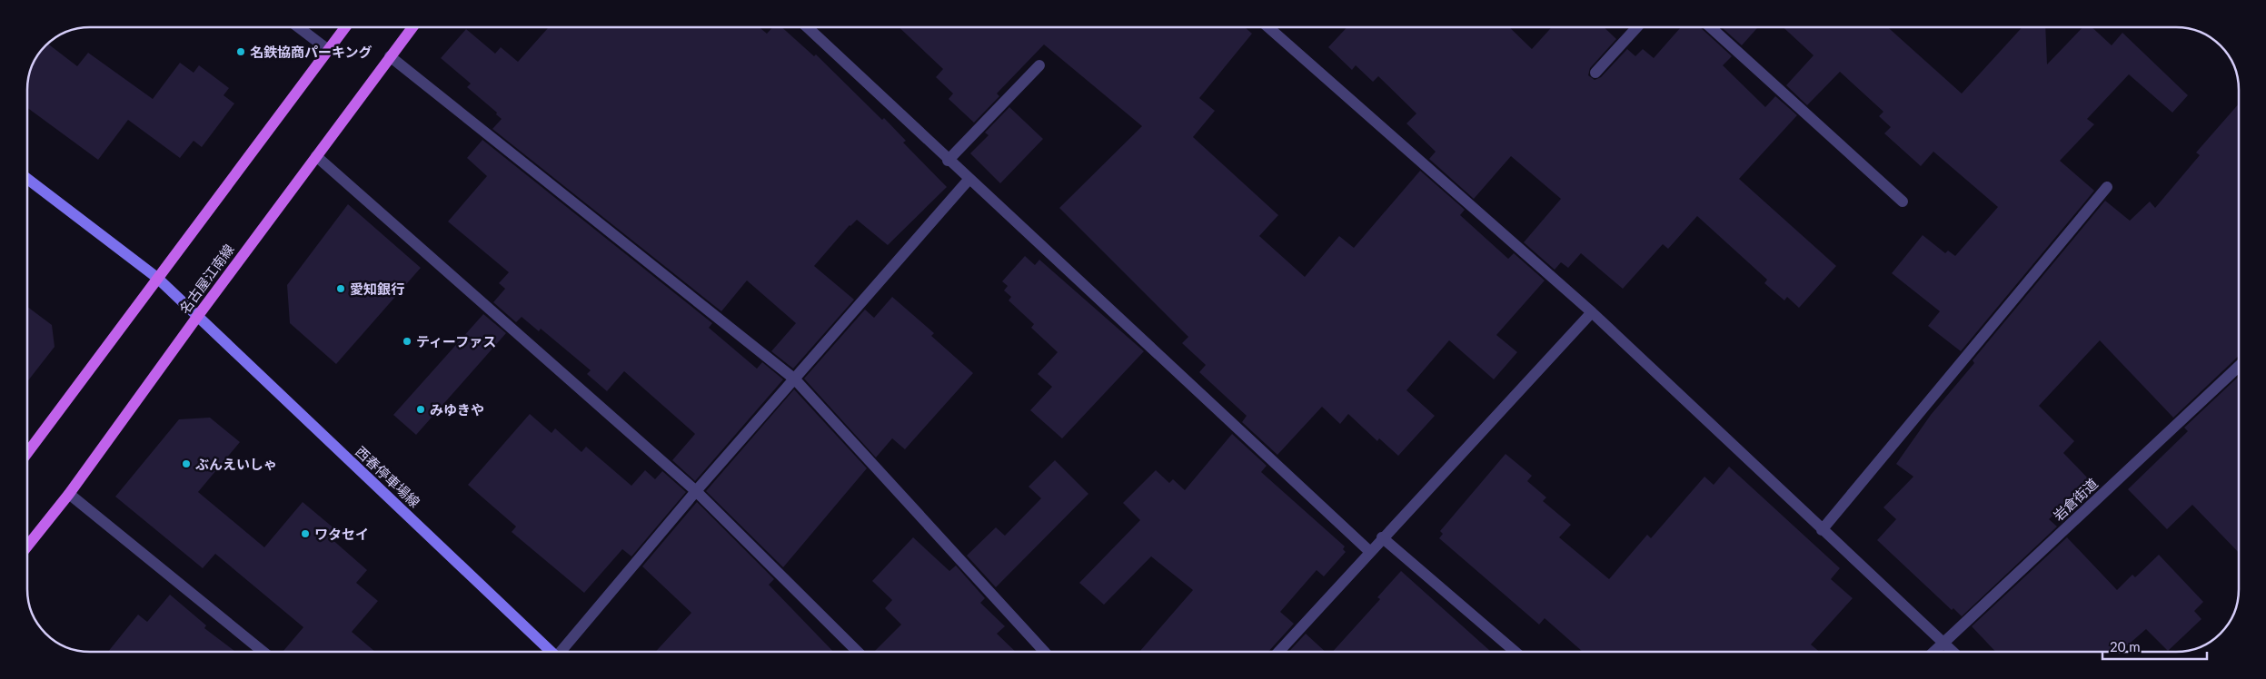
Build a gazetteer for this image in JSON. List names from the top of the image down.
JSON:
{
  "streets": {
    "main road": ["名古屋江南線", "西春停車場線"],
    "street": ["岩倉街道"]
  },
  "crossings": [
    ["名古屋江南線", "西春停車場線"]
  ],
  "places": [
    "名鉄協商パーキング",
    "愛知銀行",
    "ティーファス",
    "みゆきや",
    "ぶんえいしゃ",
    "ワタセイ"
  ],
  "scale_bar": "20 m"
}
